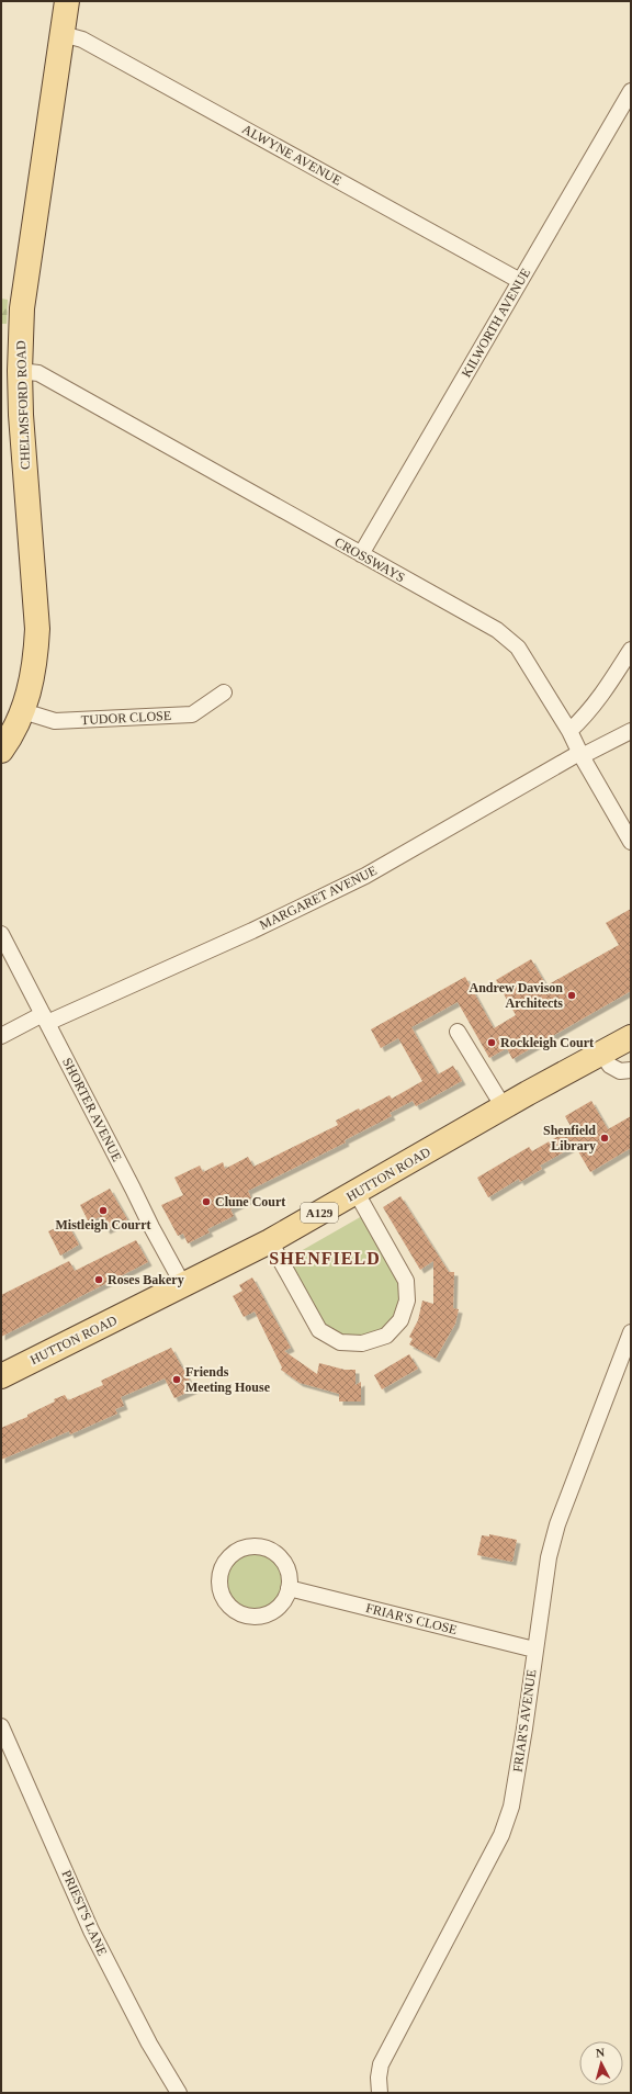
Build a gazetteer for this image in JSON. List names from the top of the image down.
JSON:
{
  "streets": {
    "main road": ["CHELMSFORD ROAD", "HUTTON ROAD", "A129"],
    "street": [
      "ALWYNE AVENUE",
      "KILWORTH AVENUE",
      "CROSSWAYS",
      "TUDOR CLOSE",
      "MARGARET AVENUE",
      "SHORTER AVENUE",
      "FRIAR'S CLOSE",
      "FRIAR'S AVENUE",
      "PRIEST'S LANE"
    ]
  },
  "crossings": [
    ["ALWYNE AVENUE", "KILWORTH AVENUE"],
    ["ALWYNE AVENUE", "CHELMSFORD ROAD"],
    ["KILWORTH AVENUE", "CROSSWAYS"],
    ["CHELMSFORD ROAD", "CROSSWAYS"],
    ["CHELMSFORD ROAD", "TUDOR CLOSE"],
    ["CROSSWAYS", "MARGARET AVENUE"],
    ["MARGARET AVENUE", "SHORTER AVENUE"],
    ["SHORTER AVENUE", "HUTTON ROAD"],
    ["FRIAR'S CLOSE", "FRIAR'S AVENUE"]
  ],
  "districts": ["SHENFIELD"],
  "places": [
    "Andrew Davison Architects",
    "Rockleigh Court",
    "Shenfield Library",
    "Clune Court",
    "Mistleigh Courrt",
    "Roses Bakery",
    "Friends Meeting House"
  ],
  "north": "top"
}
